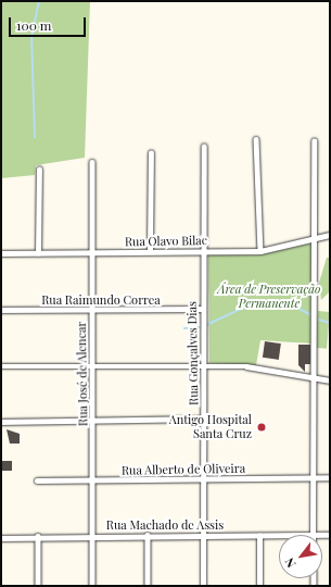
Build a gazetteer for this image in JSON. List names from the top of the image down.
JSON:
{
  "streets": {
    "street": [
      "Rua Olavo Bilac",
      "Rua Raimundo Correa",
      "Rua Gonçalves Dias",
      "Rua José de Alencar",
      "Rua Alberto de Oliveira",
      "Rua Machado de Assis"
    ]
  },
  "crossings": [
    ["Rua Olavo Bilac", "Rua Gonçalves Dias"],
    ["Rua Olavo Bilac", "Rua José de Alencar"],
    ["Rua Raimundo Correa", "Rua Gonçalves Dias"],
    ["Rua Raimundo Correa", "Rua José de Alencar"],
    ["Rua Gonçalves Dias", "Rua Alberto de Oliveira"],
    ["Rua Gonçalves Dias", "Rua Machado de Assis"],
    ["Rua José de Alencar", "Rua Alberto de Oliveira"],
    ["Rua José de Alencar", "Rua Machado de Assis"]
  ],
  "parks": ["Área de Preservação Permanente"],
  "places": ["Antigo Hospital Santa Cruz"],
  "scale_bar": "100 m",
  "north": "bottom left"
}
